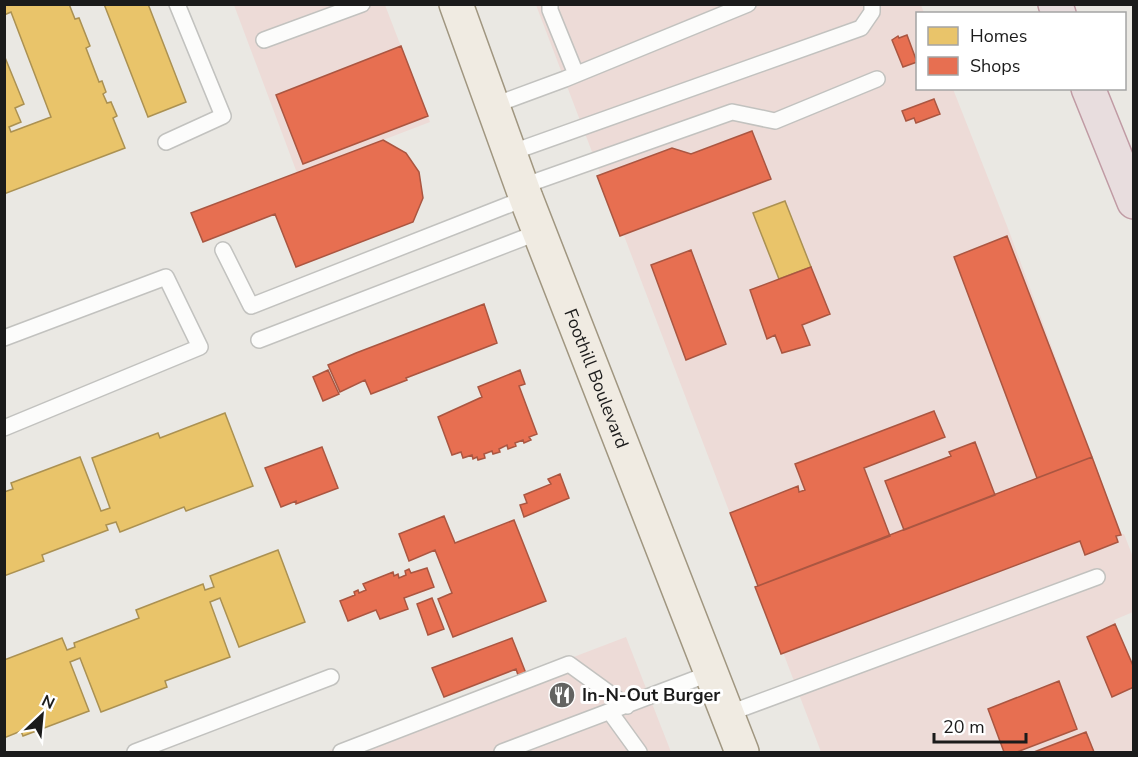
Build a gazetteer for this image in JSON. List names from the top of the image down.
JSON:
{
  "streets": {
    "main road": ["Foothill Boulevard"]
  },
  "places": {
    "restaurant": ["In-N-Out Burger"]
  },
  "legend": ["Homes", "Shops"],
  "scale_bar": "20 m",
  "north": "top right"
}
